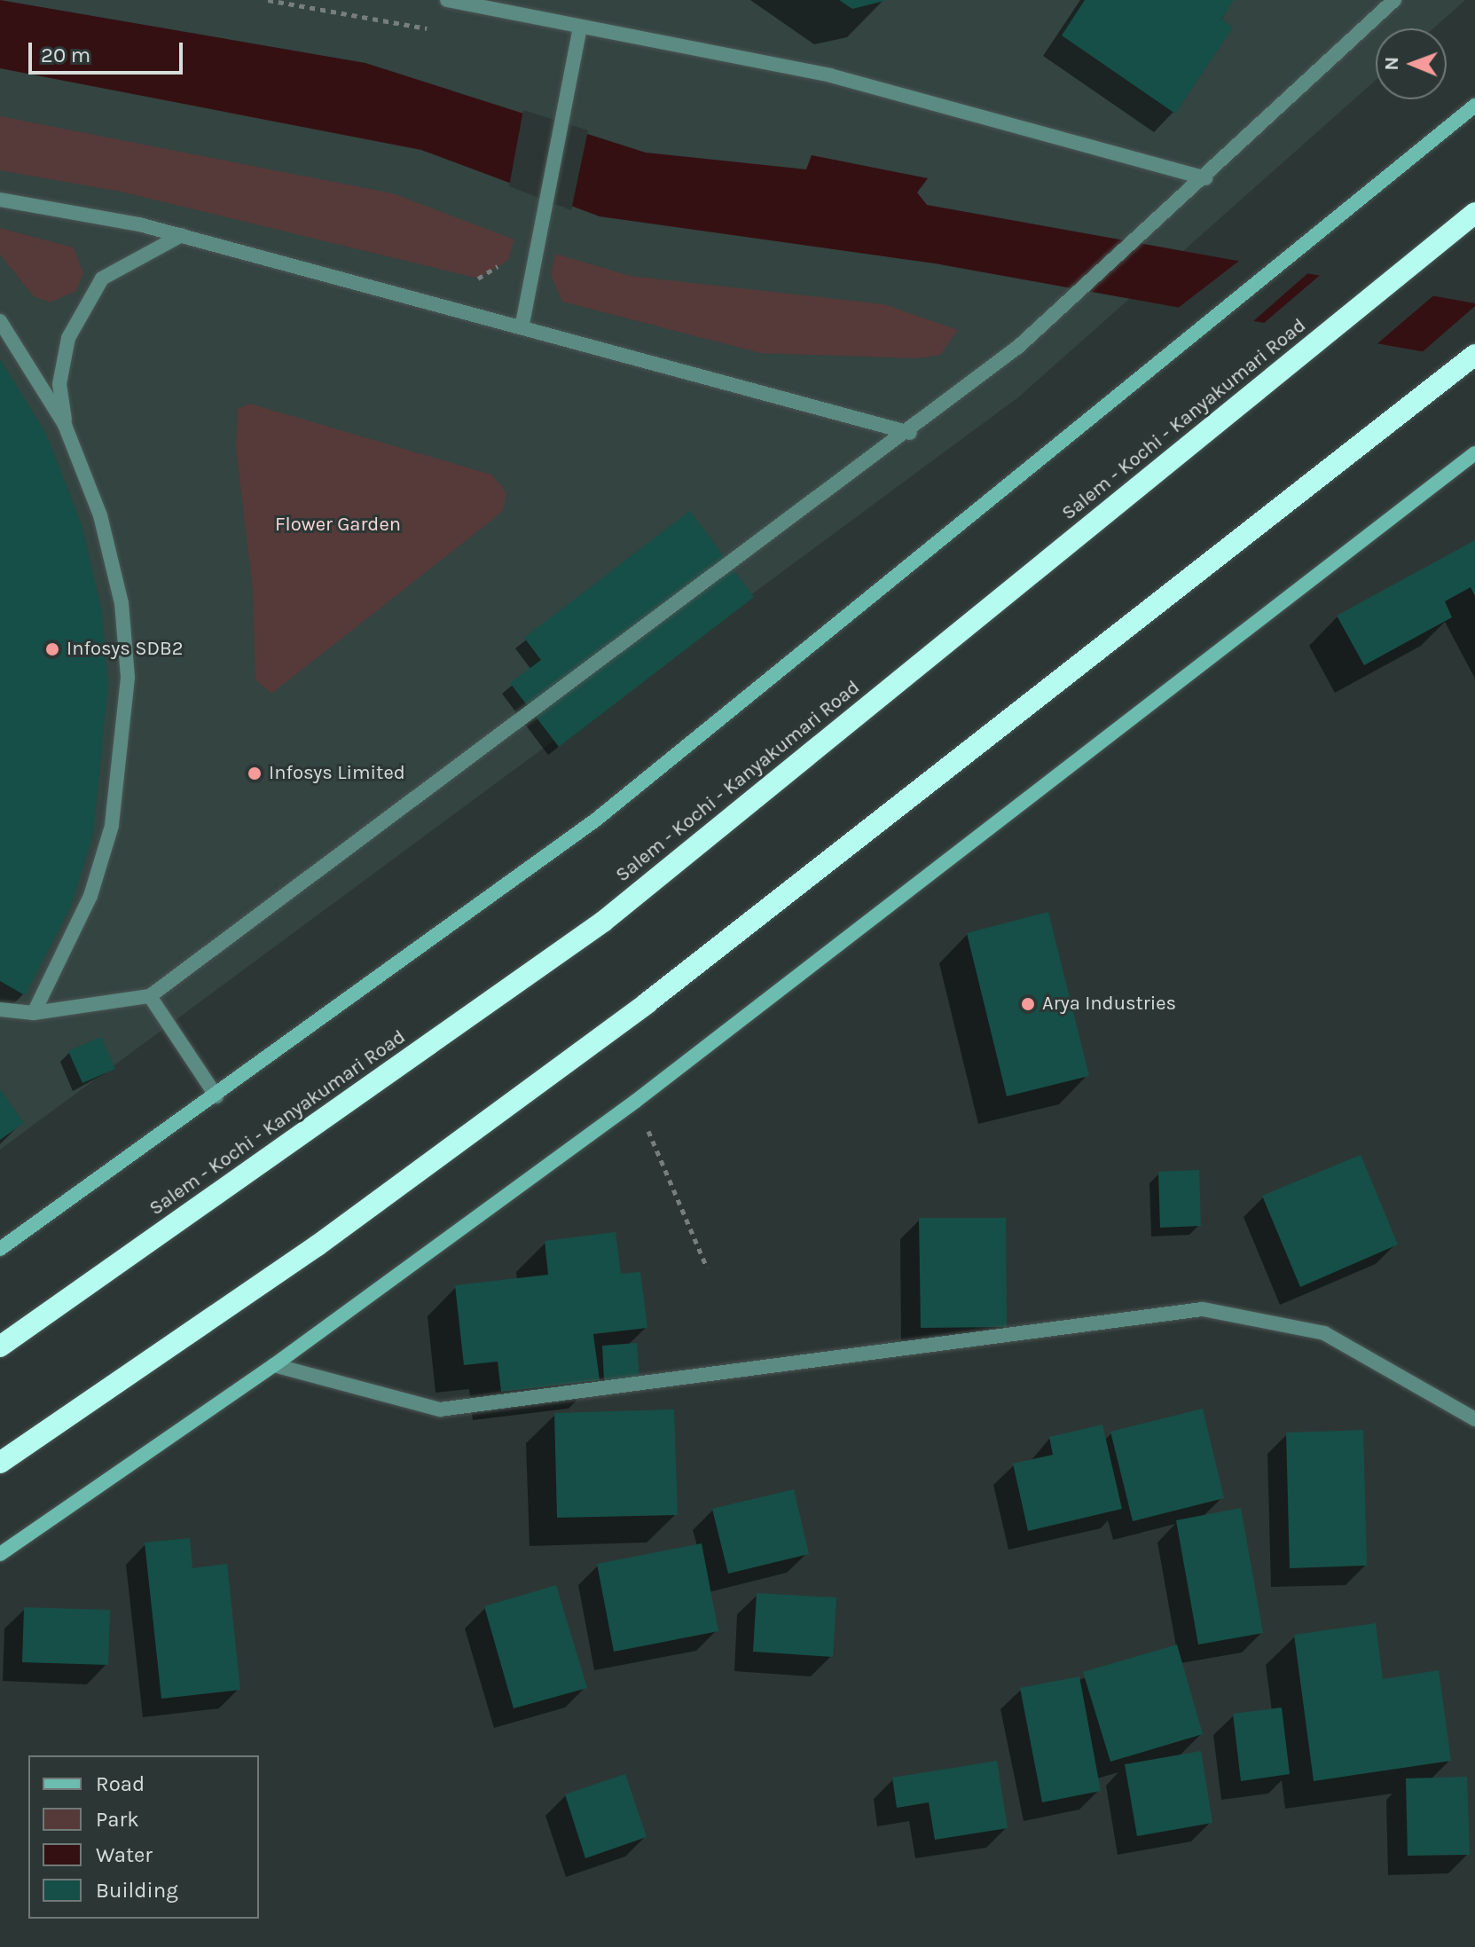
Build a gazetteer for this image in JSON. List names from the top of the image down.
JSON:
{
  "streets": {
    "highway": ["Salem - Kochi - Kanyakumari Road"]
  },
  "parks": ["Flower Garden"],
  "places": ["Infosys SDB2", "Infosys Limited", "Arya Industries"],
  "legend": [
    "Road",
    "Park",
    "Water",
    "Building"
  ],
  "scale_bar": "20 m",
  "north": "left"
}
